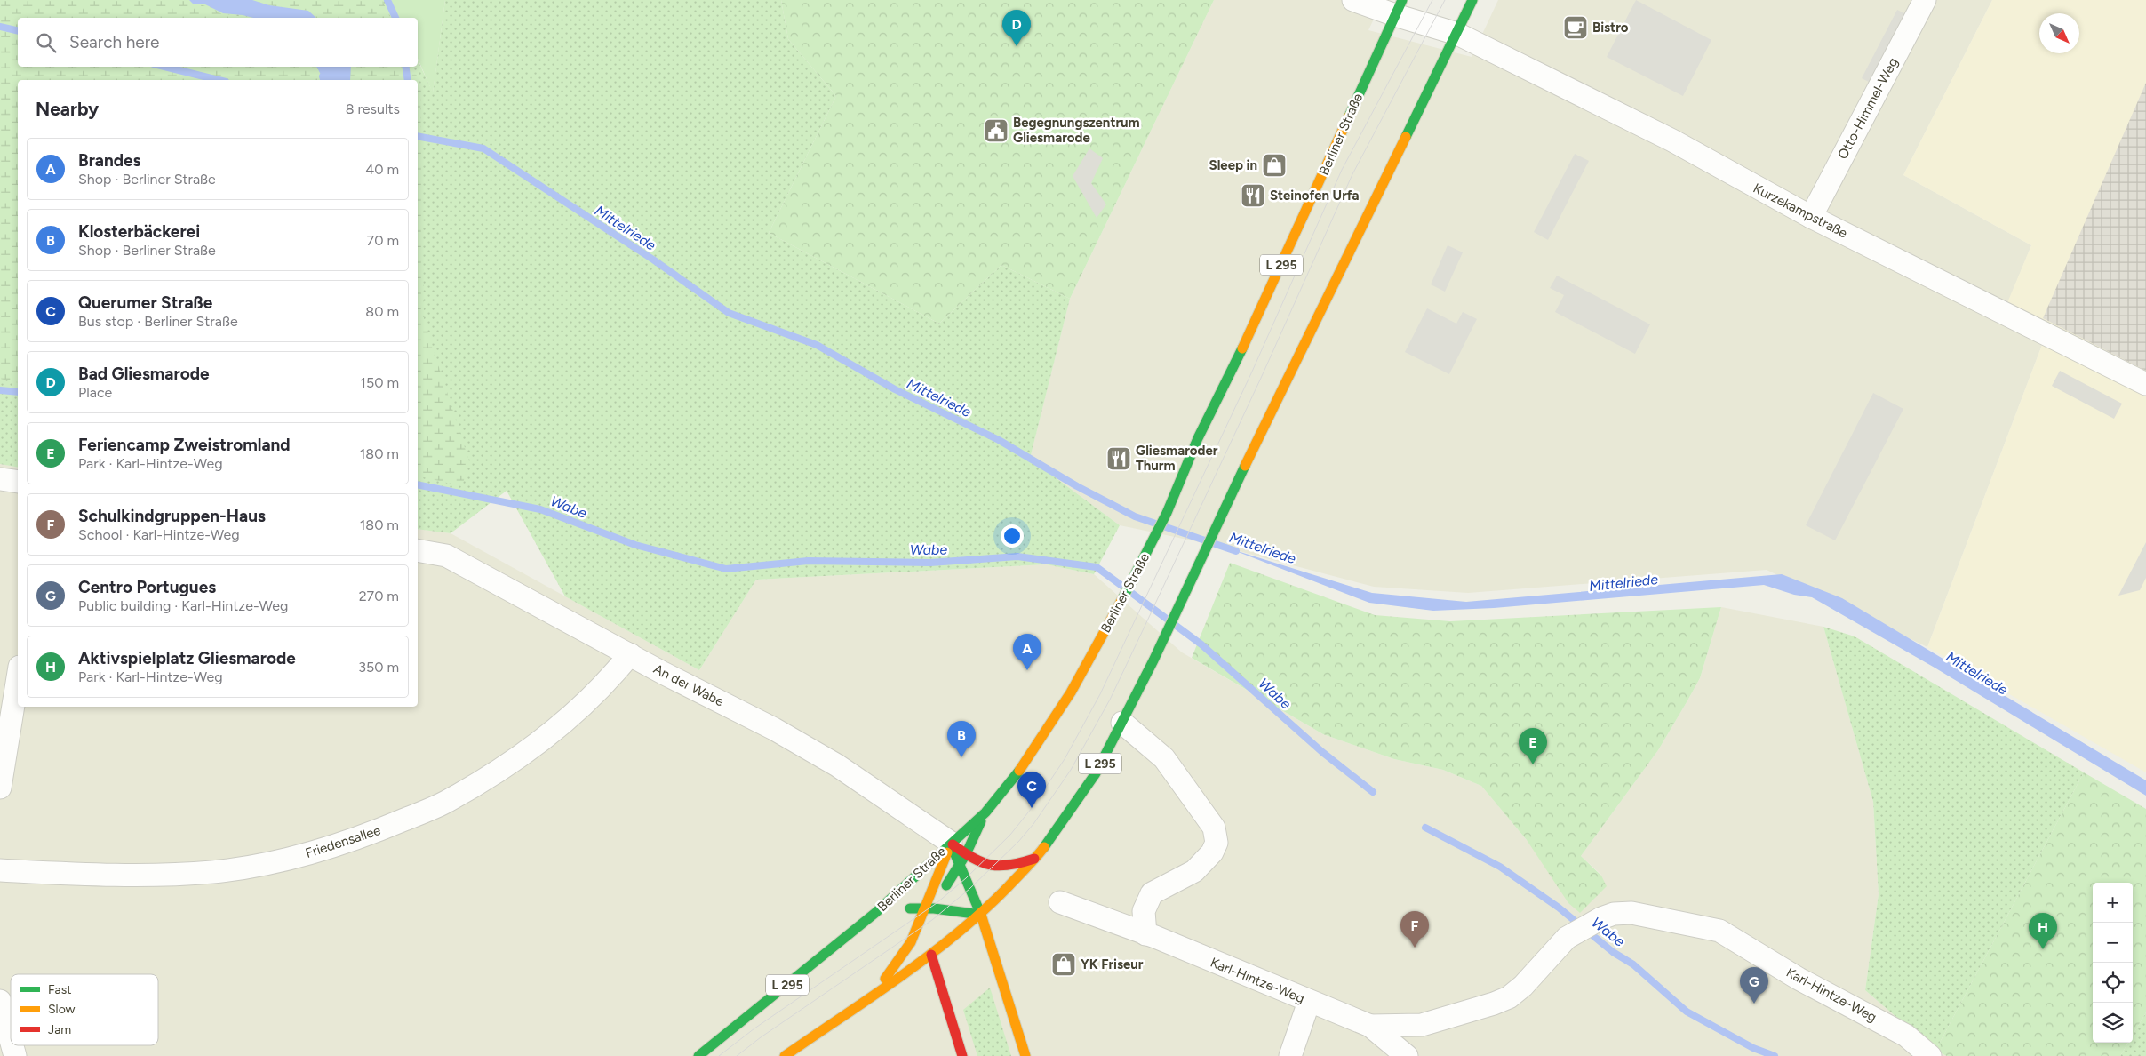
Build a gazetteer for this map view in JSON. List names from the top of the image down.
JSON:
{
  "streets": {
    "main road": ["Berliner Straße", "L 295"],
    "street": [
      "Otto-Himmel-Weg",
      "Kurzekampstraße",
      "An der Wabe",
      "Friedensallee",
      "Karl-Hintze-Weg"
    ]
  },
  "crossings": [
    ["Otto-Himmel-Weg", "Kurzekampstraße"],
    ["Berliner Straße", "An der Wabe"],
    ["Kurzekampstraße", "L 295"],
    ["An der Wabe", "Friedensallee"]
  ],
  "water": ["Mittelriede", "Wabe"],
  "places": {
    "cafe": ["Bistro"],
    "public building": ["Begegnungszentrum Gliesmarode"],
    "shop": ["Sleep in", "YK Friseur"],
    "restaurant": ["Steinofen Urfa", "Gliesmaroder Thurm"]
  },
  "legend": ["Fast", "Slow", "Jam"],
  "north": "bottom right",
  "page": {
    "pins": [
      "D",
      "A",
      "B",
      "E",
      "C",
      "F",
      "H",
      "G"
    ],
    "search": "Search here",
    "heading": ["Nearby", "8 results"],
    "list": [
      {
        "mark": "A",
        "name": "Brandes",
        "note": "Shop · Berliner Straße",
        "value": "40 m"
      },
      {
        "mark": "B",
        "name": "Klosterbäckerei",
        "note": "Shop · Berliner Straße",
        "value": "70 m"
      },
      {
        "mark": "C",
        "name": "Querumer Straße",
        "note": "Bus stop · Berliner Straße",
        "value": "80 m"
      },
      {
        "mark": "D",
        "name": "Bad Gliesmarode",
        "note": "Place",
        "value": "150 m"
      },
      {
        "mark": "E",
        "name": "Feriencamp Zweistromland",
        "note": "Park · Karl-Hintze-Weg",
        "value": "180 m"
      },
      {
        "mark": "F",
        "name": "Schulkindgruppen-Haus",
        "note": "School · Karl-Hintze-Weg",
        "value": "180 m"
      },
      {
        "mark": "G",
        "name": "Centro Portugues",
        "note": "Public building · Karl-Hintze-Weg",
        "value": "270 m"
      },
      {
        "mark": "H",
        "name": "Aktivspielplatz Gliesmarode",
        "note": "Park · Karl-Hintze-Weg",
        "value": "350 m"
      }
    ],
    "map_buttons": ["+", "−"]
  }
}
